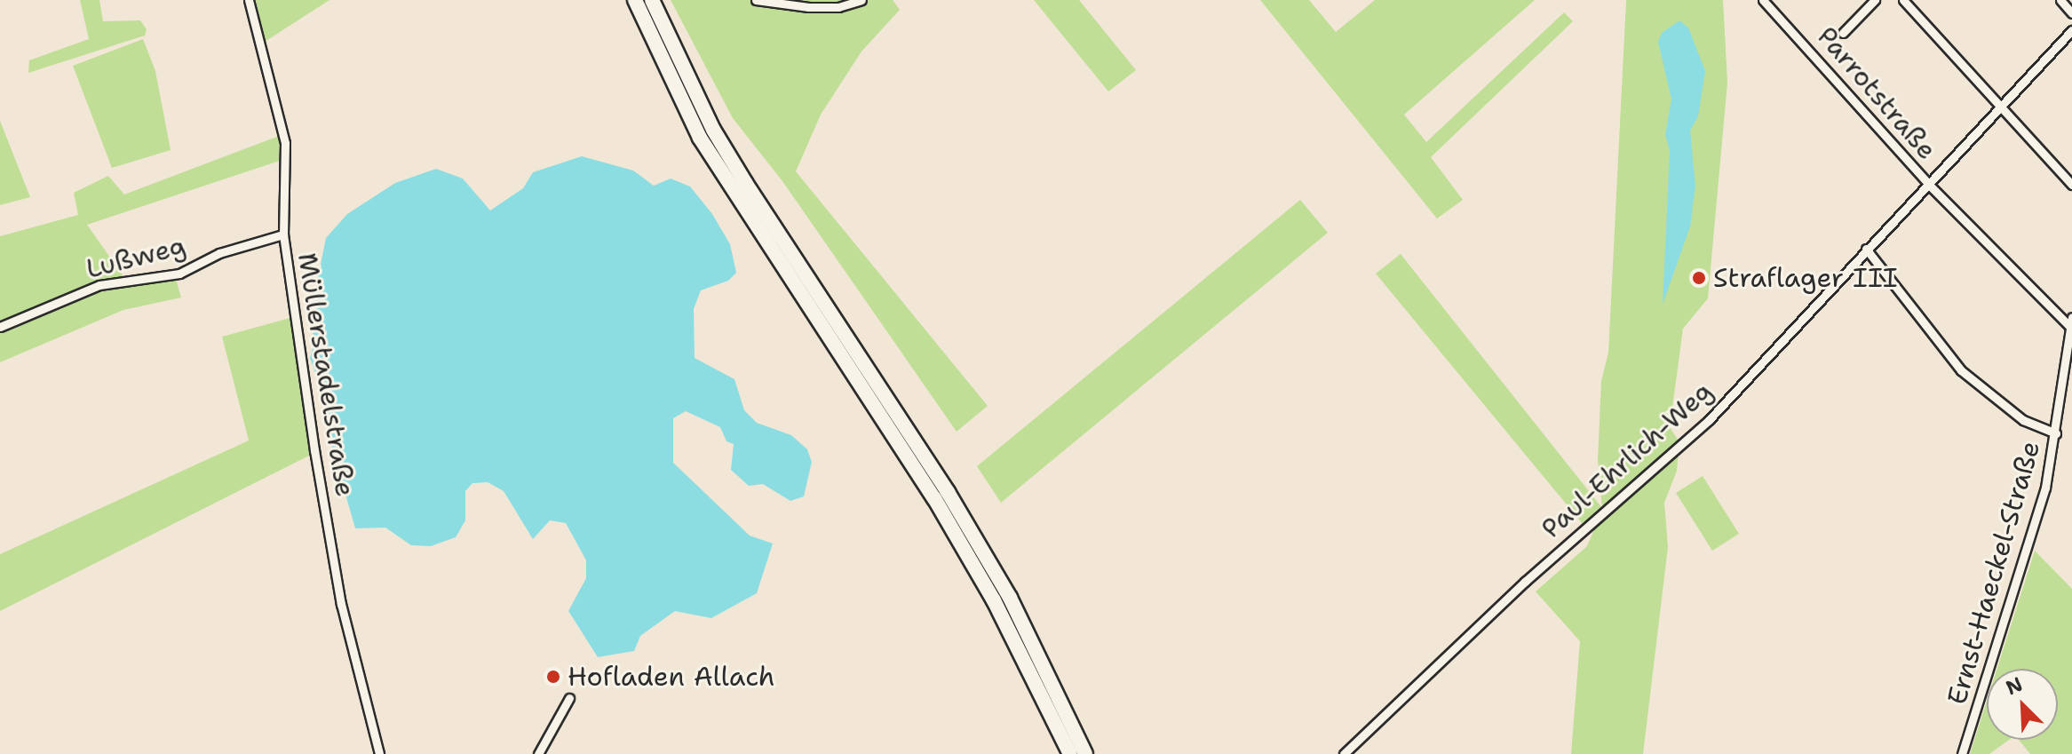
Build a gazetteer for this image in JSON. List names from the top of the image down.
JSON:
{
  "streets": {
    "street": [
      "Parrotstraße",
      "Lußweg",
      "Müllerstadelstraße",
      "Paul-Ehrlich-Weg",
      "Ernst-Haeckel-Straße"
    ]
  },
  "crossings": [
    ["Parrotstraße", "Paul-Ehrlich-Weg"],
    ["Parrotstraße", "Ernst-Haeckel-Straße"],
    ["Lußweg", "Müllerstadelstraße"]
  ],
  "places": ["Straflager III", "Hofladen Allach"],
  "north": "top left"
}
